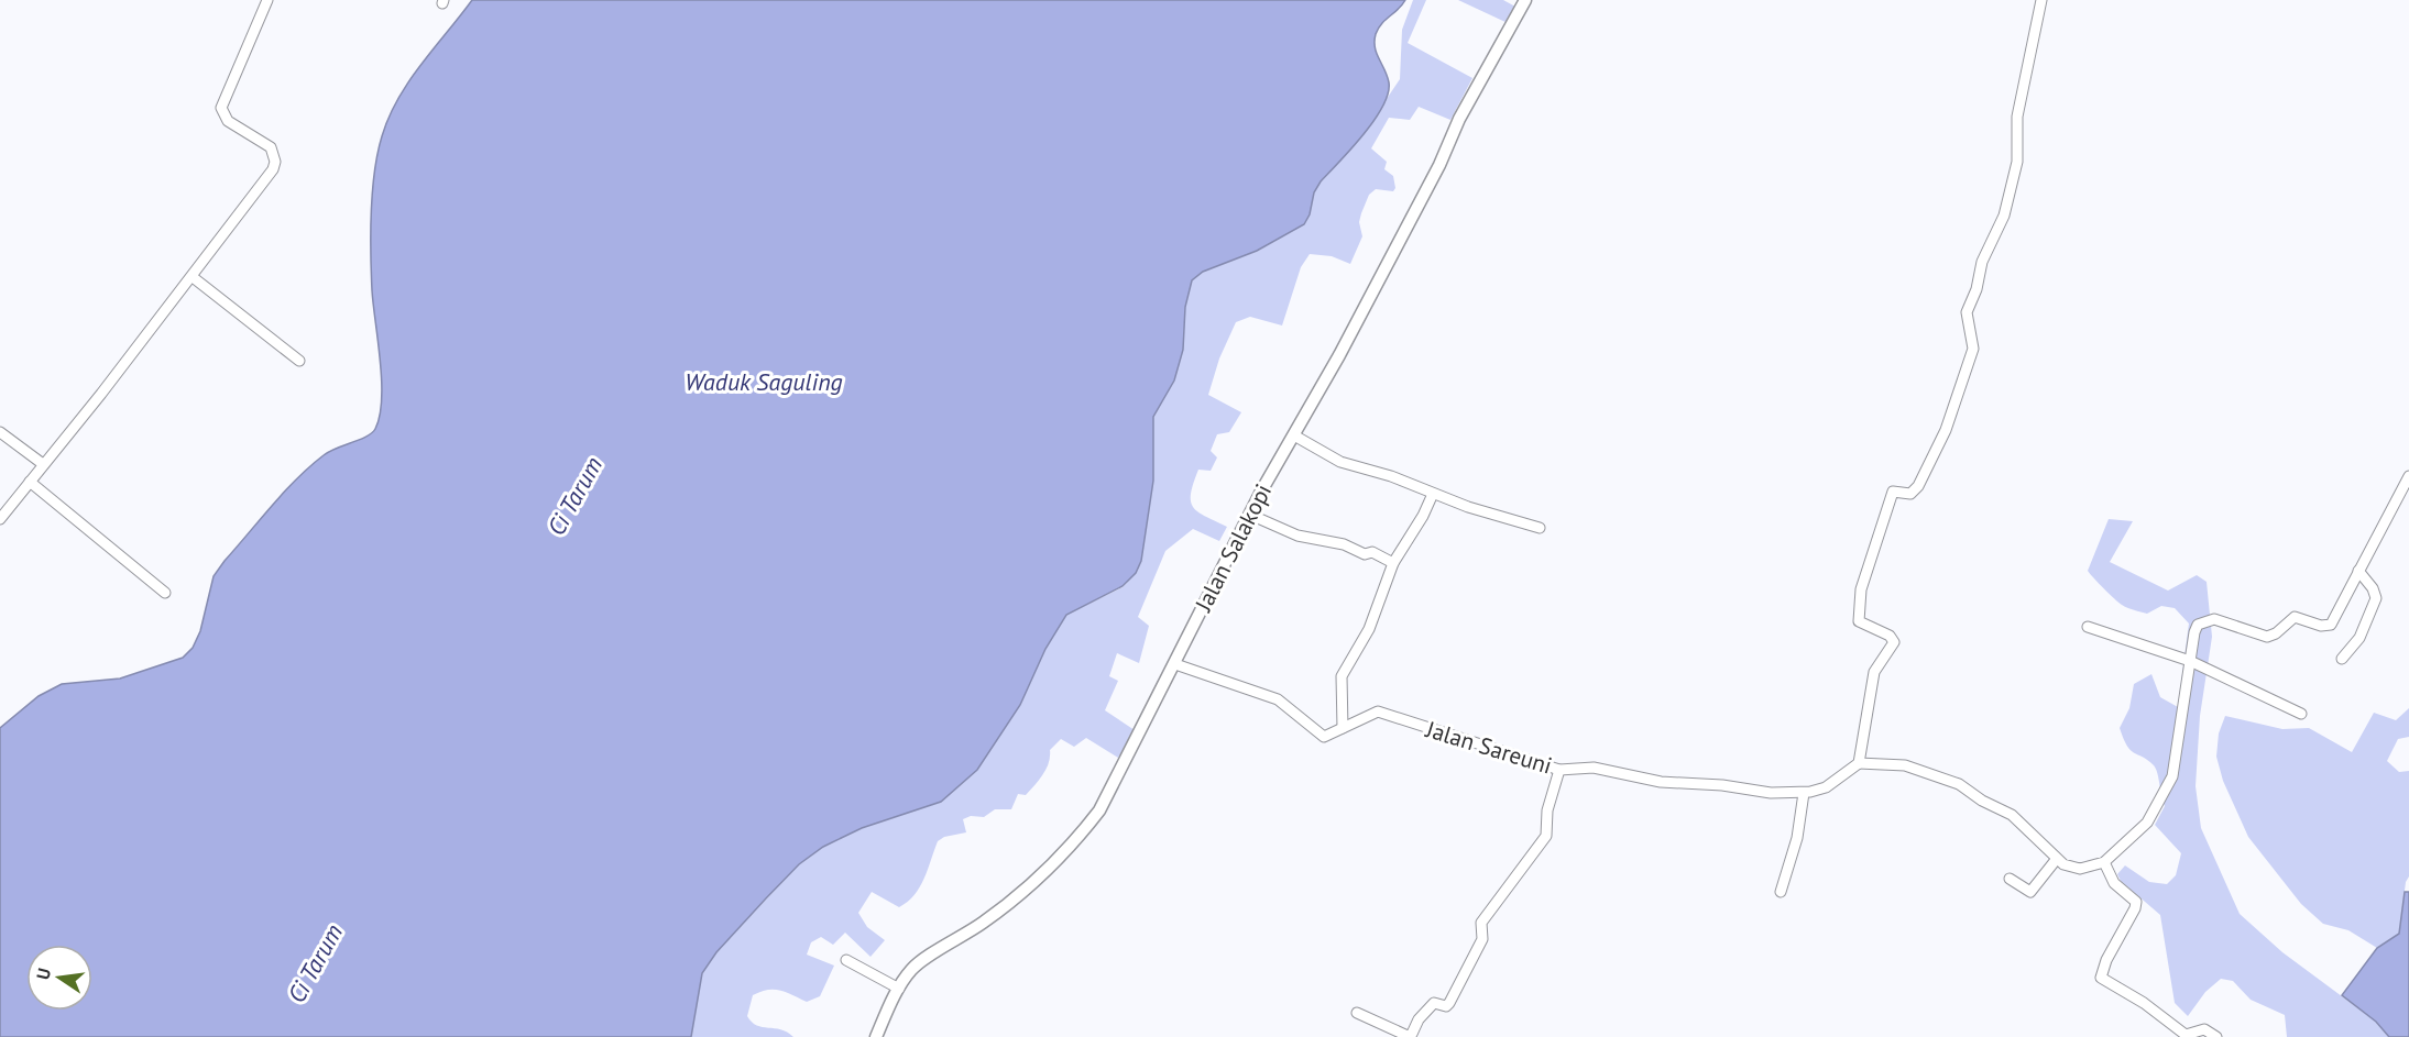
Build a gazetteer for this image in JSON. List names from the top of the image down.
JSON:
{
  "streets": {
    "street": ["Jalan Salakopi", "Jalan Sareuni"]
  },
  "crossings": [
    ["Jalan Salakopi", "Jalan Sareuni"]
  ],
  "water": ["Waduk Saguling", "Ci Tarum"],
  "north": "left"
}
